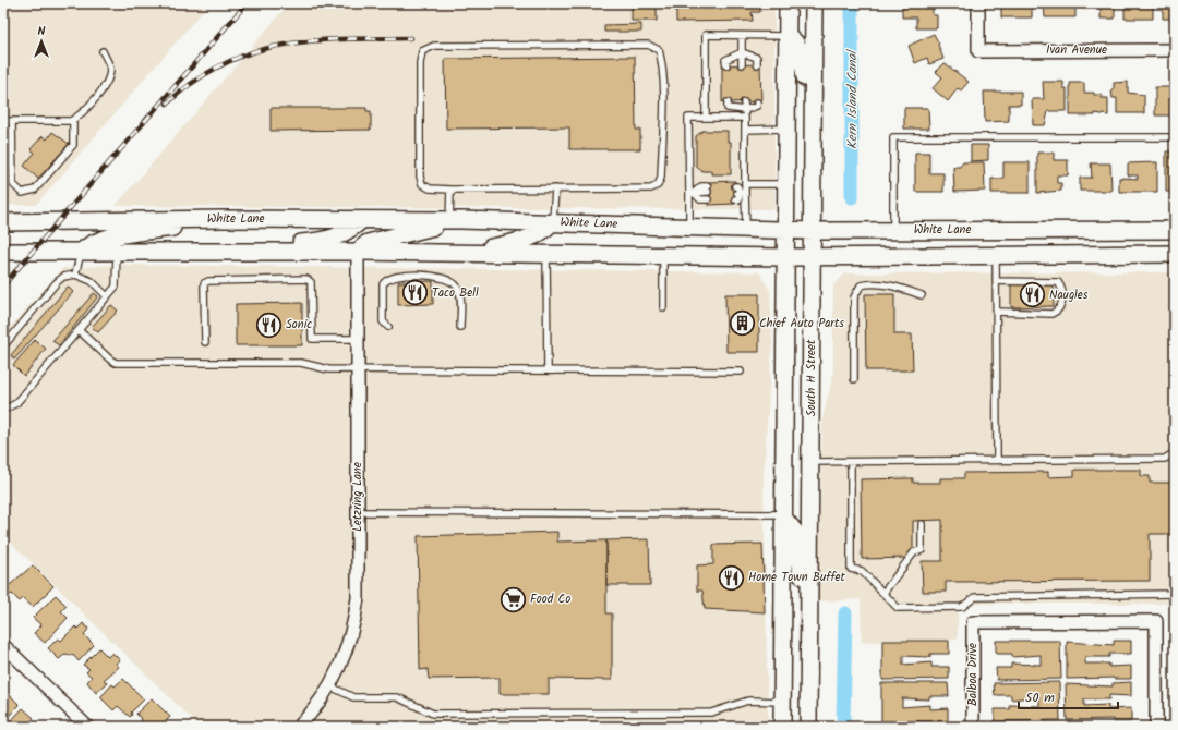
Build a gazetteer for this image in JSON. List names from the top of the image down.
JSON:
{
  "streets": {
    "main road": ["White Lane", "South H Street"],
    "street": ["Ivan Avenue", "Letzring Lane", "Balboa Drive"]
  },
  "crossings": [
    ["White Lane", "South H Street"]
  ],
  "water": ["Kern Island Canal"],
  "places": {
    "restaurant": [
      "Taco Bell",
      "Naugles",
      "Sonic",
      "Home Town Buffet"
    ],
    "building": ["Chief Auto Parts"],
    "supermarket": ["Food Co"]
  },
  "scale_bar": "50 m",
  "north": "top"
}
